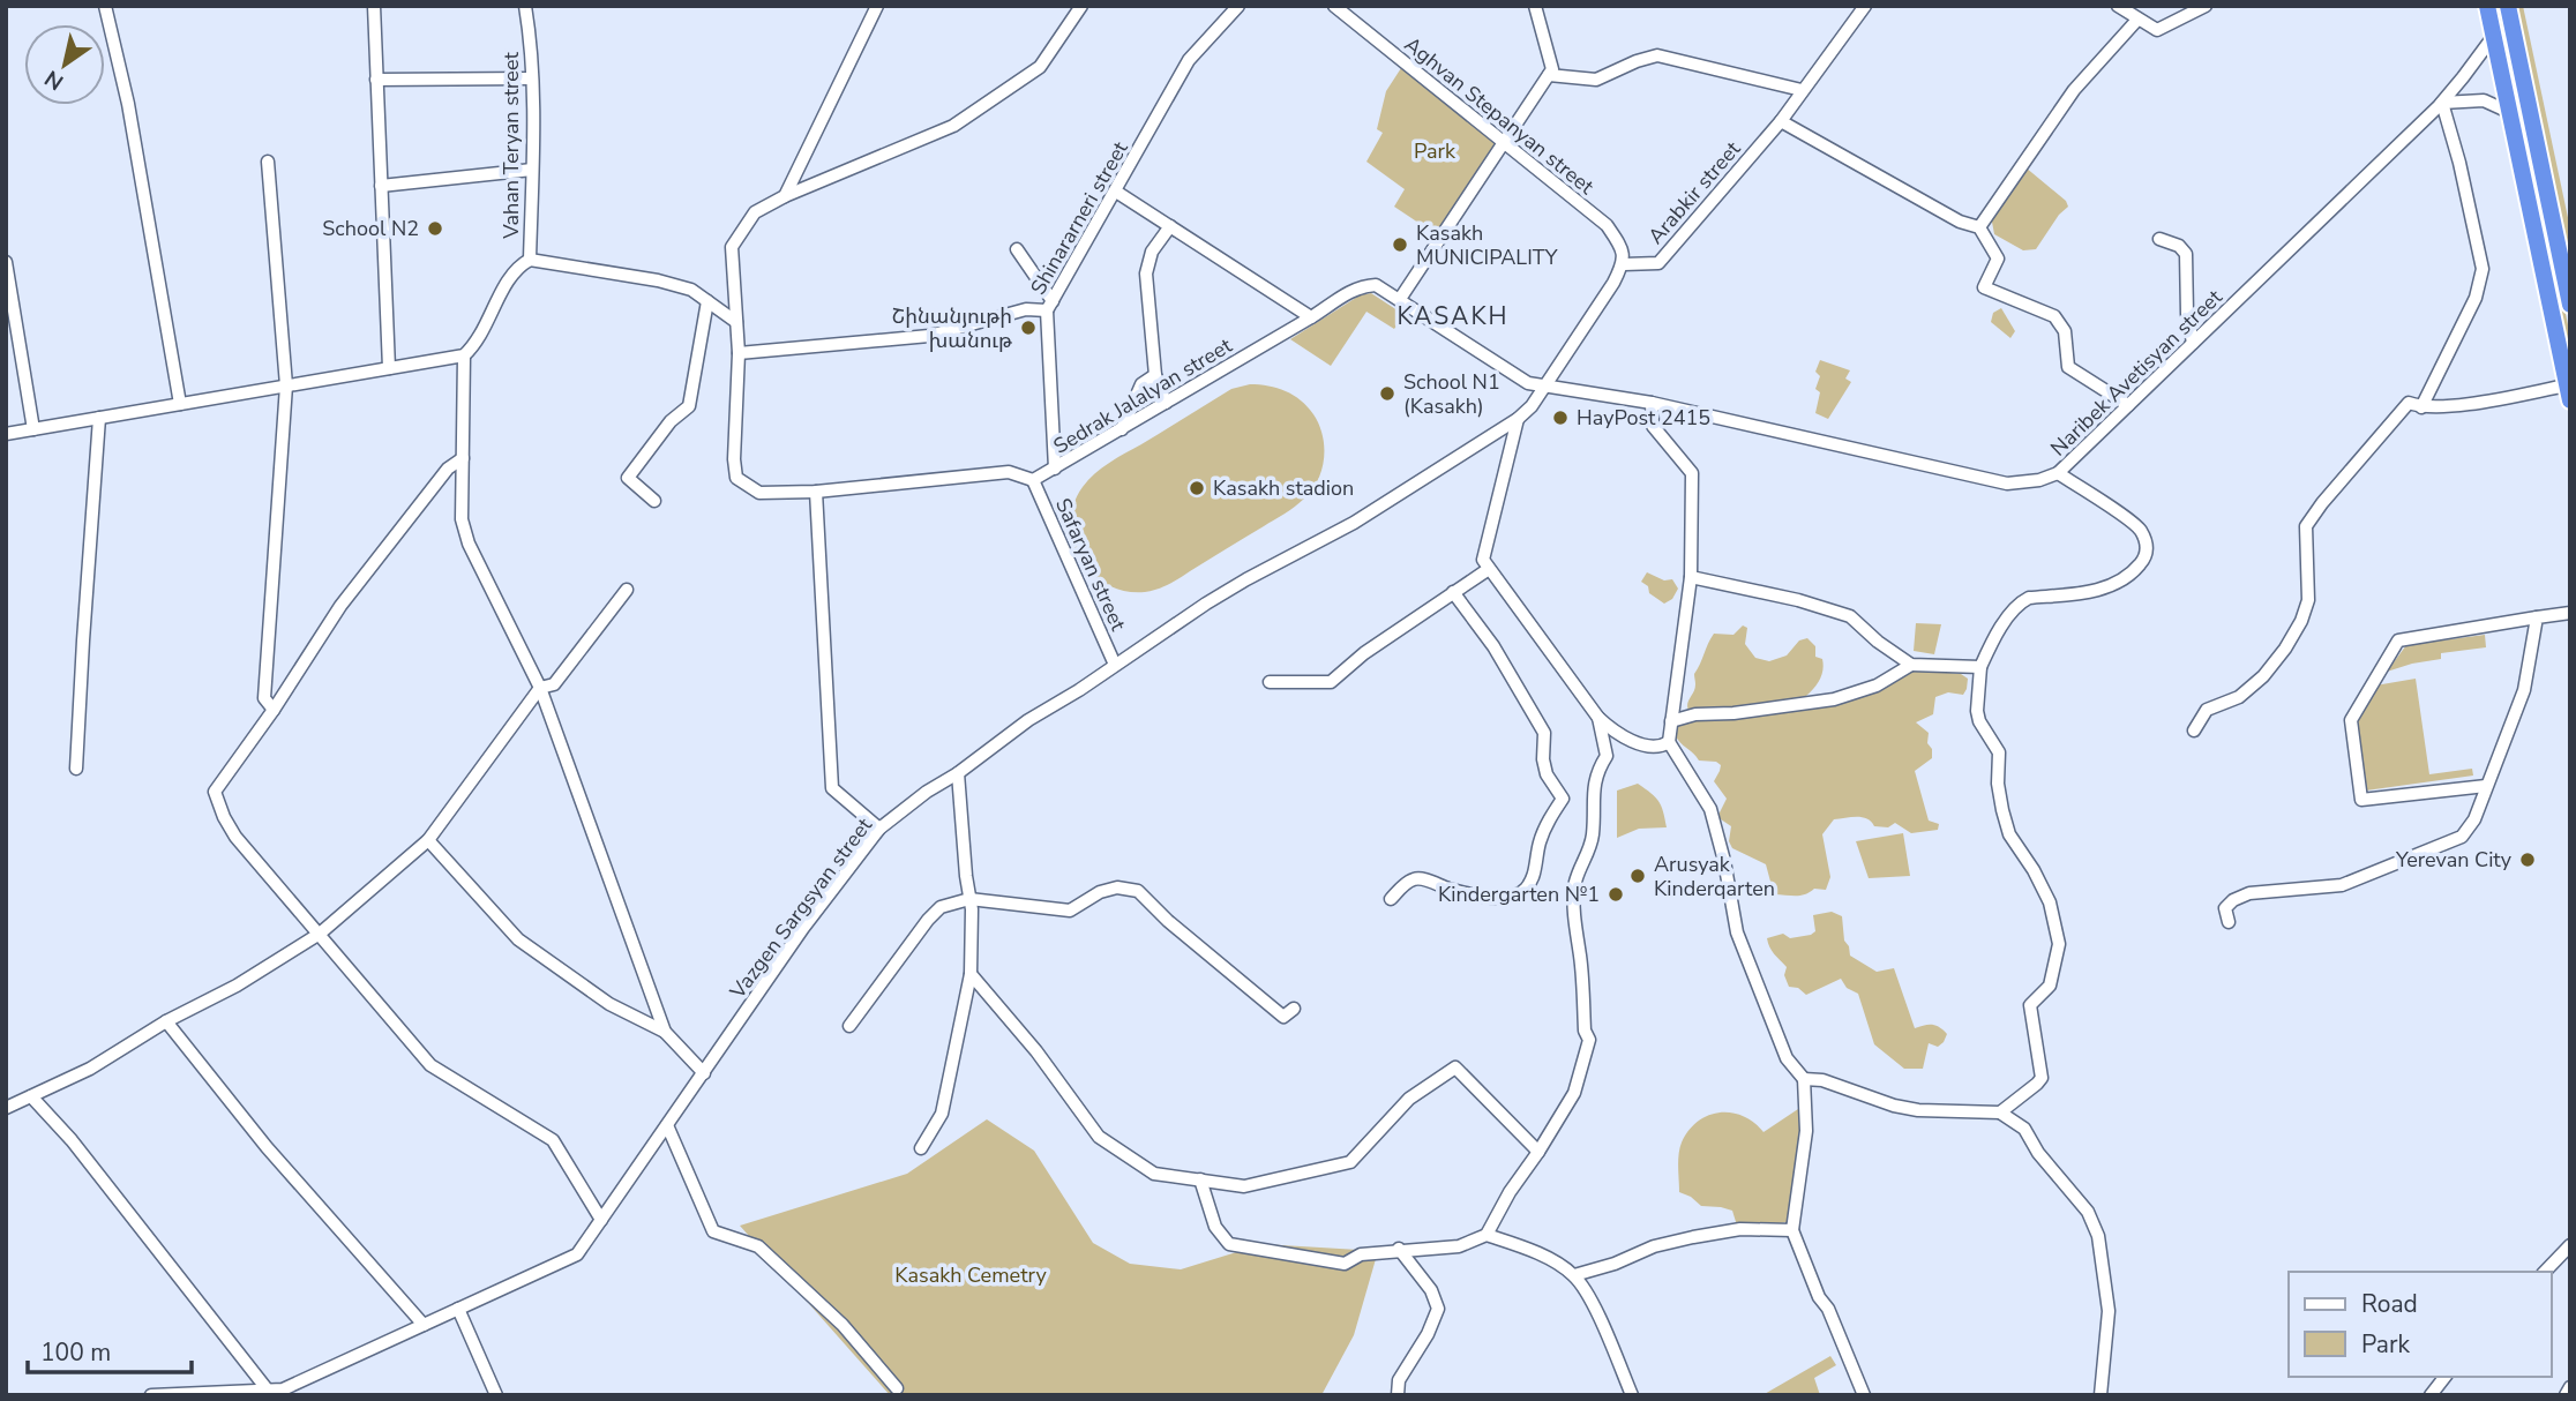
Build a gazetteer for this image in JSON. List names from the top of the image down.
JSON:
{
  "streets": {
    "street": [
      "Aghvan Stepanyan street",
      "Vahan Teryan street",
      "Arabkir street",
      "Shinararneri street",
      "Naribek Avetisyan street",
      "Sedrak Jalalyan street",
      "Safaryan street",
      "Vazgen Sargsyan street"
    ]
  },
  "crossings": [
    ["Aghvan Stepanyan street", "Arabkir street"],
    ["Naribek Avetisyan street", "Sedrak Jalalyan street"],
    ["Naribek Avetisyan street", "Vazgen Sargsyan street"],
    ["Sedrak Jalalyan street", "Safaryan street"],
    ["Sedrak Jalalyan street", "Vazgen Sargsyan street"],
    ["Safaryan street", "Vazgen Sargsyan street"]
  ],
  "districts": ["KASAKH"],
  "parks": ["Park", "Kasakh Cemetry"],
  "places": [
    "School N2",
    "Kasakh MUNICIPALITY",
    "Շինանյութի խանութ",
    "School N1 (Kasakh)",
    "HayPost 2415",
    "Kasakh stadion",
    "Yerevan City",
    "Arusyak Kinderqarten",
    "Kindergarten №1"
  ],
  "legend": ["Road", "Park"],
  "scale_bar": "100 m",
  "north": "bottom left"
}
